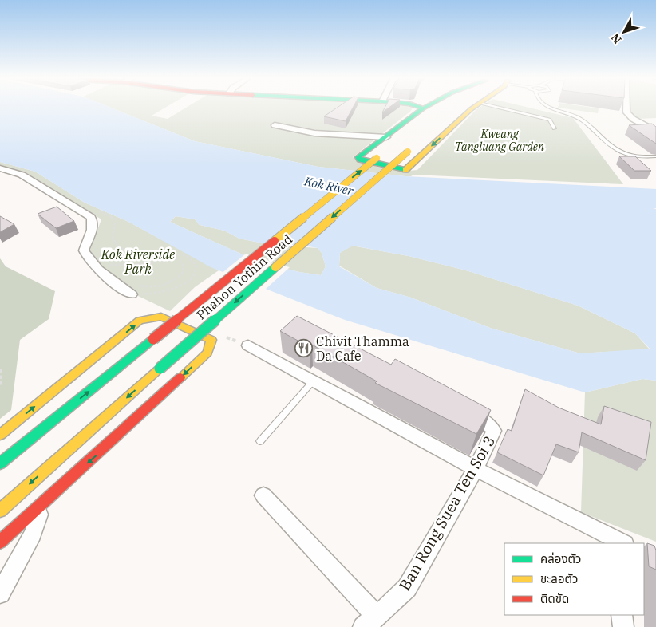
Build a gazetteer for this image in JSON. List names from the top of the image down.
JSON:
{
  "streets": {
    "main road": ["Phahon Yothin Road"],
    "street": ["Ban Rong Suea Ten Soi 3"]
  },
  "water": ["Kok River"],
  "parks": ["Kweang Tangluang Garden", "Kok Riverside Park"],
  "places": {
    "restaurant": ["Chivit Thamma Da Cafe"]
  },
  "legend": ["คล่องตัว", "ชะลอตัว", "ติดขัด"],
  "north": "bottom left"
}
